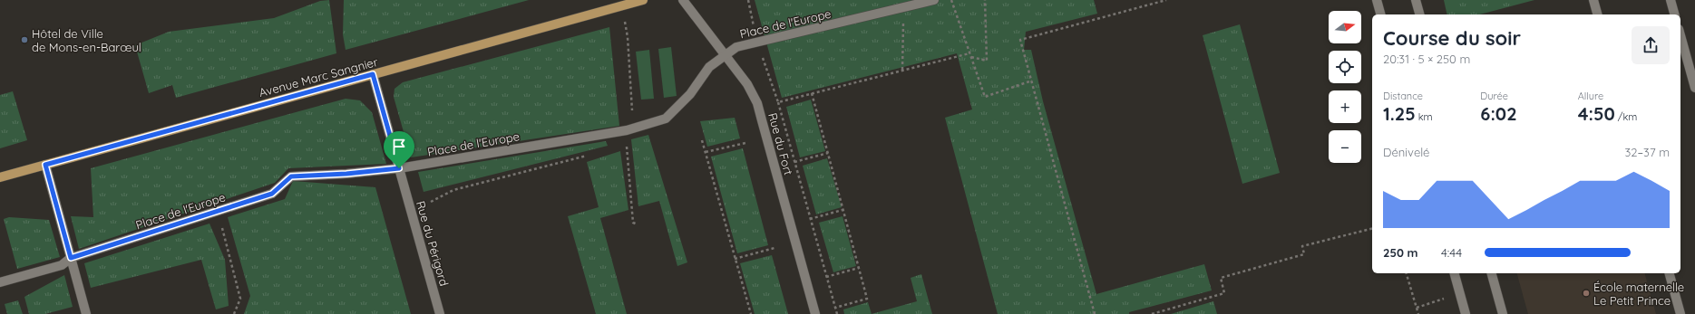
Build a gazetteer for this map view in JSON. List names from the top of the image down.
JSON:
{
  "streets": {
    "main road": ["Avenue Marc Sangnier"],
    "street": ["Place de l'Europe", "Rue du Fort", "Rue du Périgord"]
  },
  "crossings": [
    ["Place de l'Europe", "Rue du Fort"],
    ["Place de l'Europe", "Rue du Périgord"],
    ["Avenue Marc Sangnier", "Rue du Périgord"]
  ],
  "places": ["Hôtel de Ville de Mons-en-Barœul", "École maternelle Le Petit Prince"],
  "north": "right",
  "page": {
    "map_buttons": ["+", "−"],
    "heading": ["Course du soir", "20:31 · 5 × 250 m"],
    "stats": [
      ["Distance", "1.25 km"],
      ["Durée", "6:02"],
      ["Allure", "4:50 /km"]
    ],
    "chart": ["Dénivelé", "32–37 m"],
    "list": [
      {
        "name": "250 m",
        "note": "4:44"
      }
    ]
  }
}
